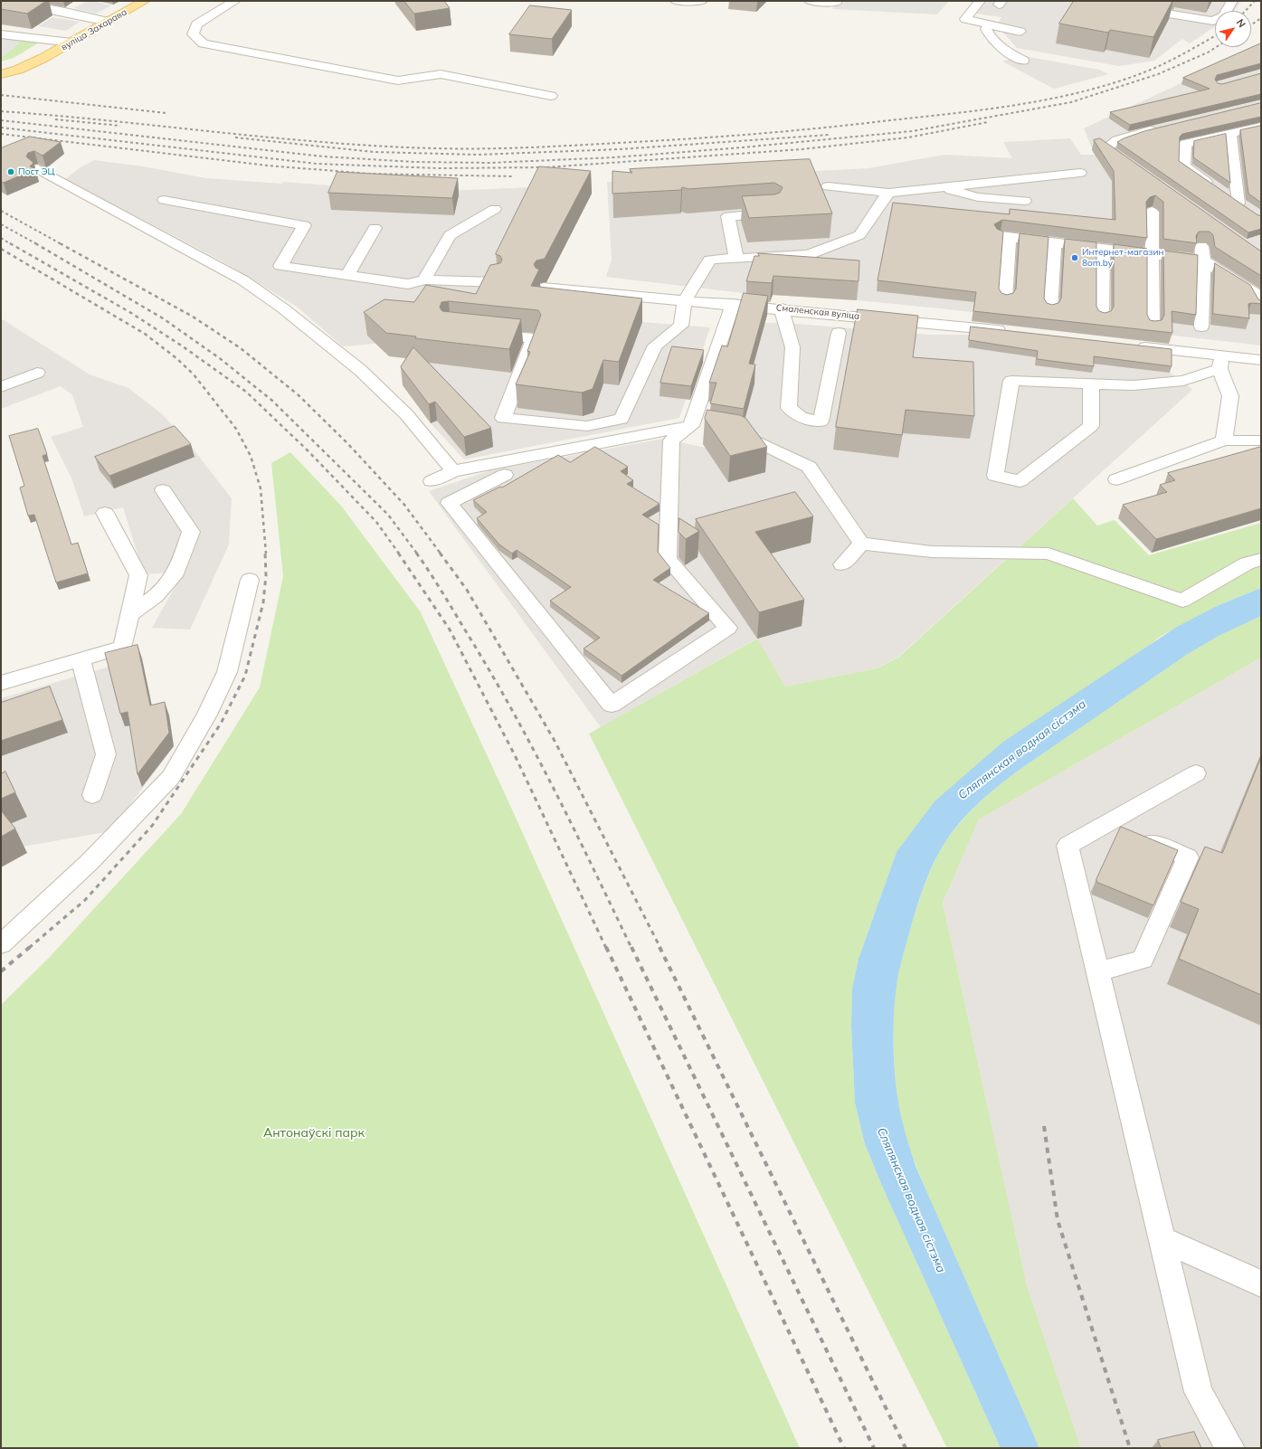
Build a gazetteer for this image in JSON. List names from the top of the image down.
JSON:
{
  "streets": {
    "main road": ["вуліца Захарава"],
    "street": ["Смаленская вуліца"]
  },
  "water": ["Сляпянская водная сістэма"],
  "parks": ["Антонаўскі парк"],
  "places": ["Пост ЭЦ", "Интернет-магазин 8om.by"],
  "north": "top right"
}
